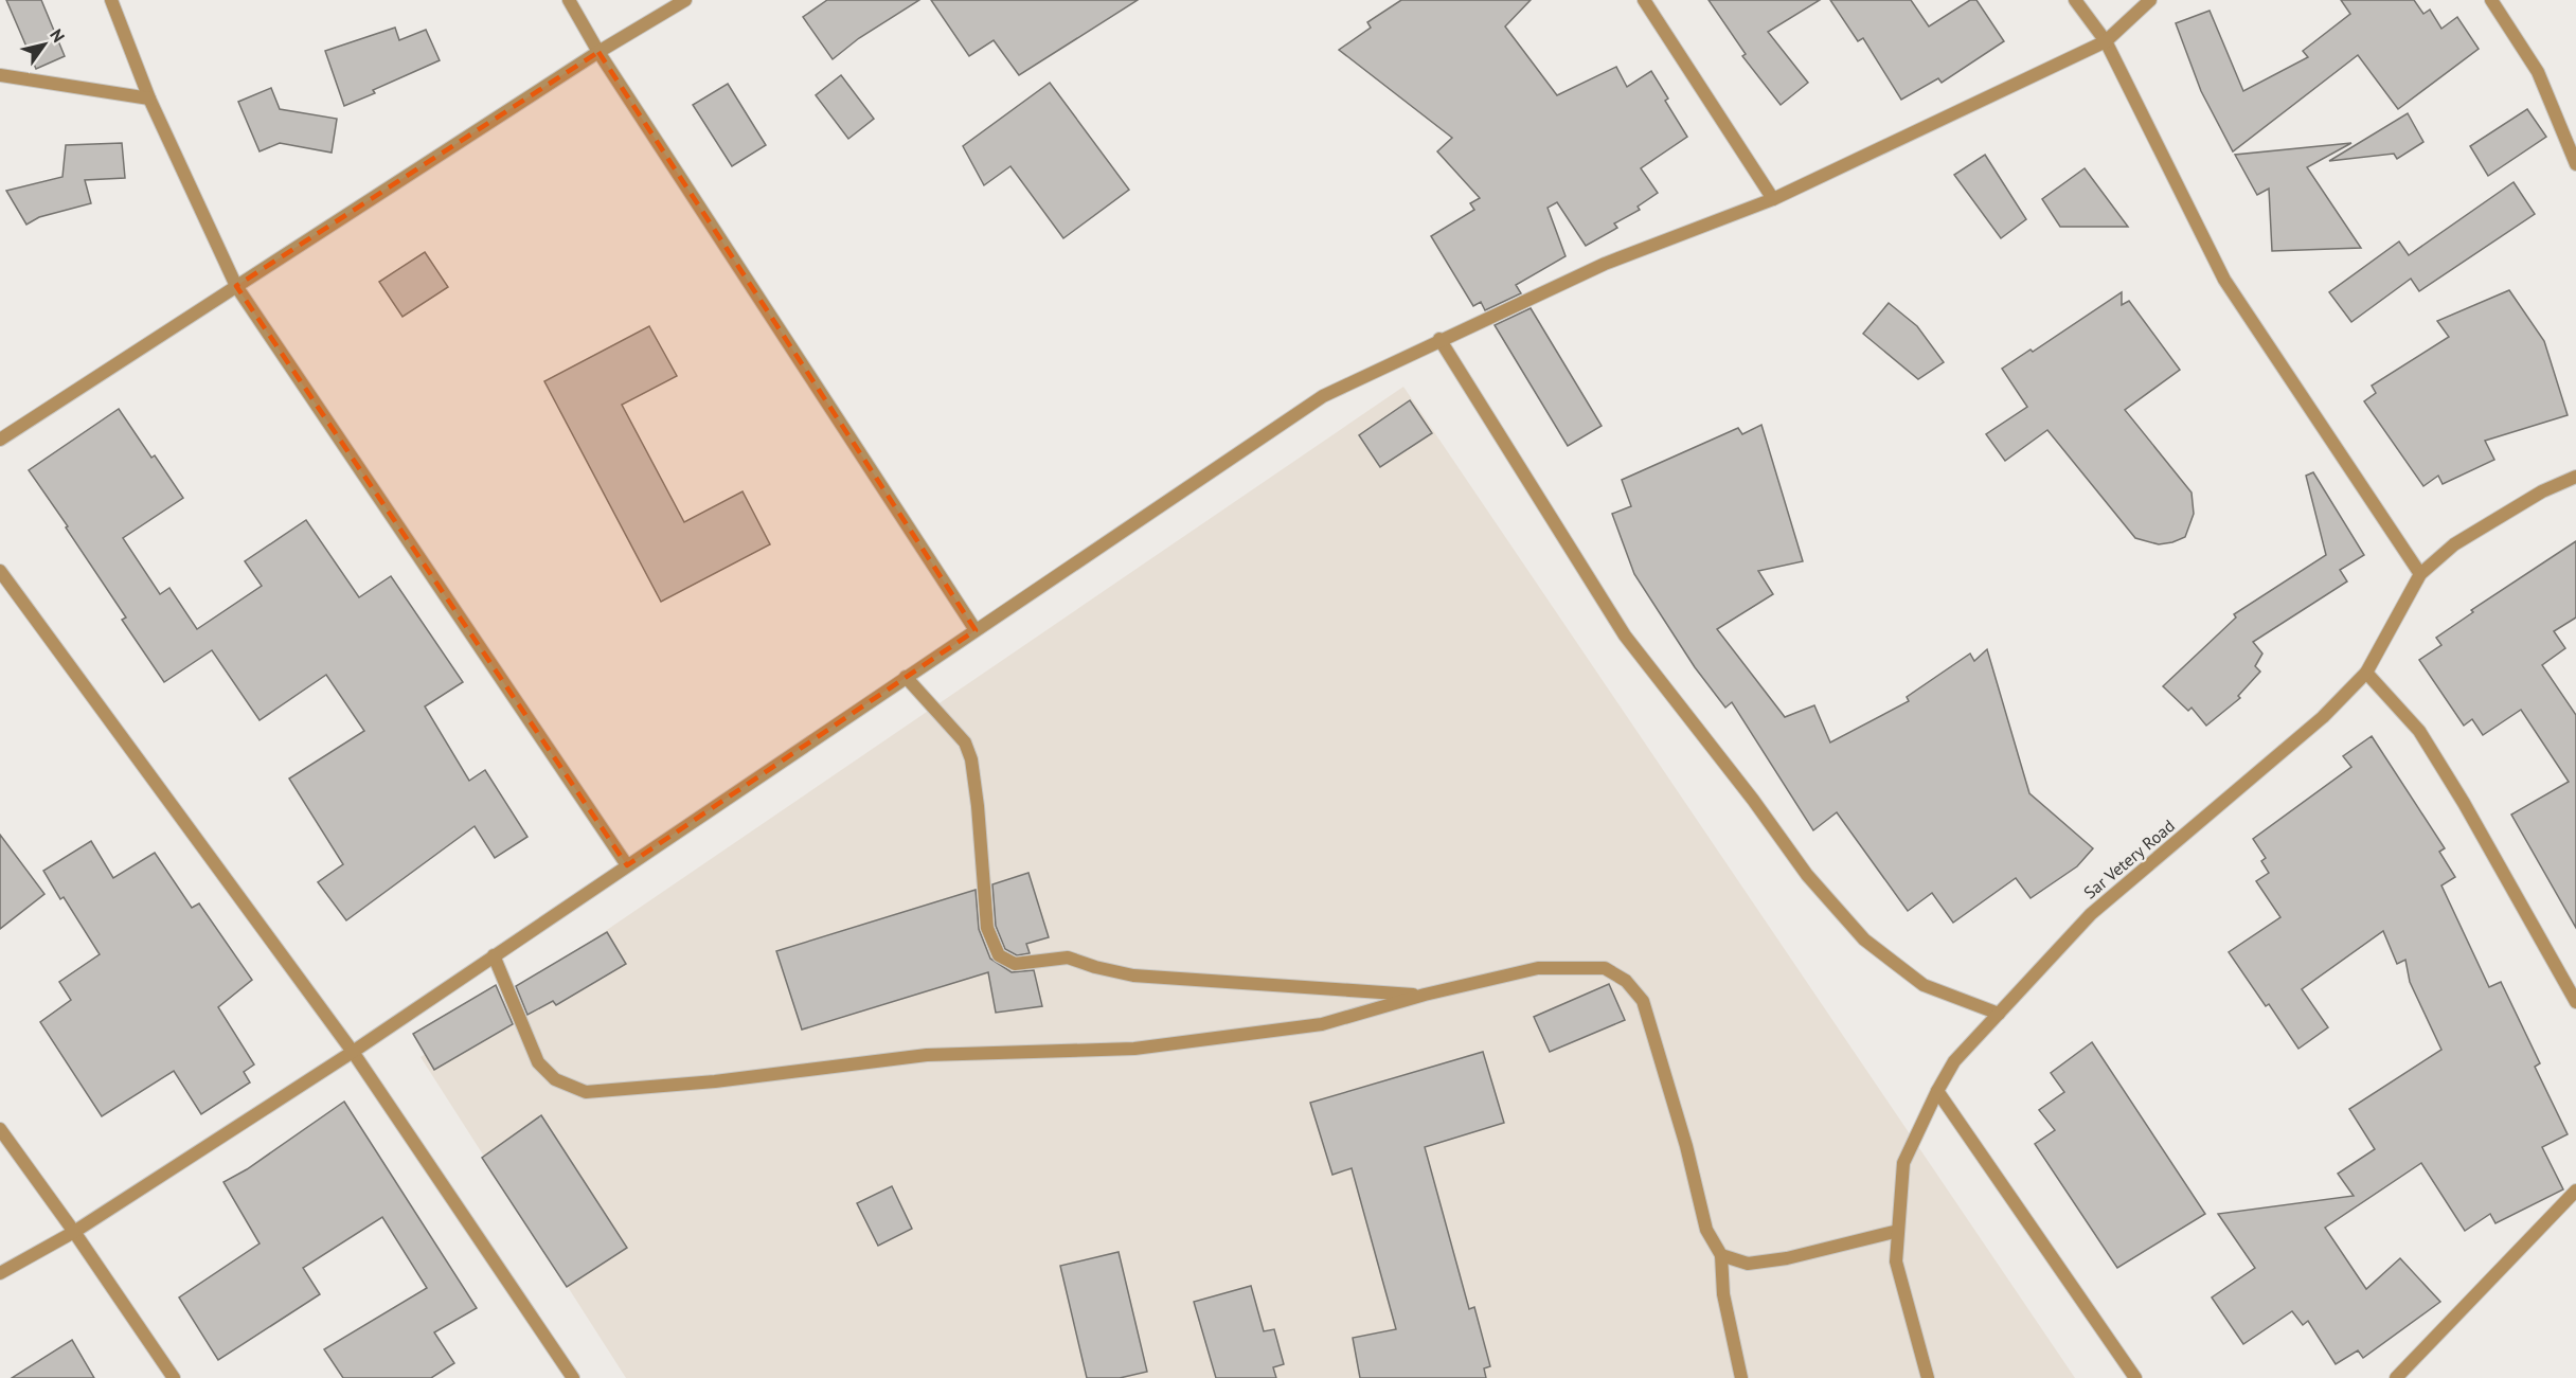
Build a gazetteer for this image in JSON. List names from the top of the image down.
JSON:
{
  "streets": {
    "street": ["Sar Vetery Road"]
  },
  "north": "top right"
}
